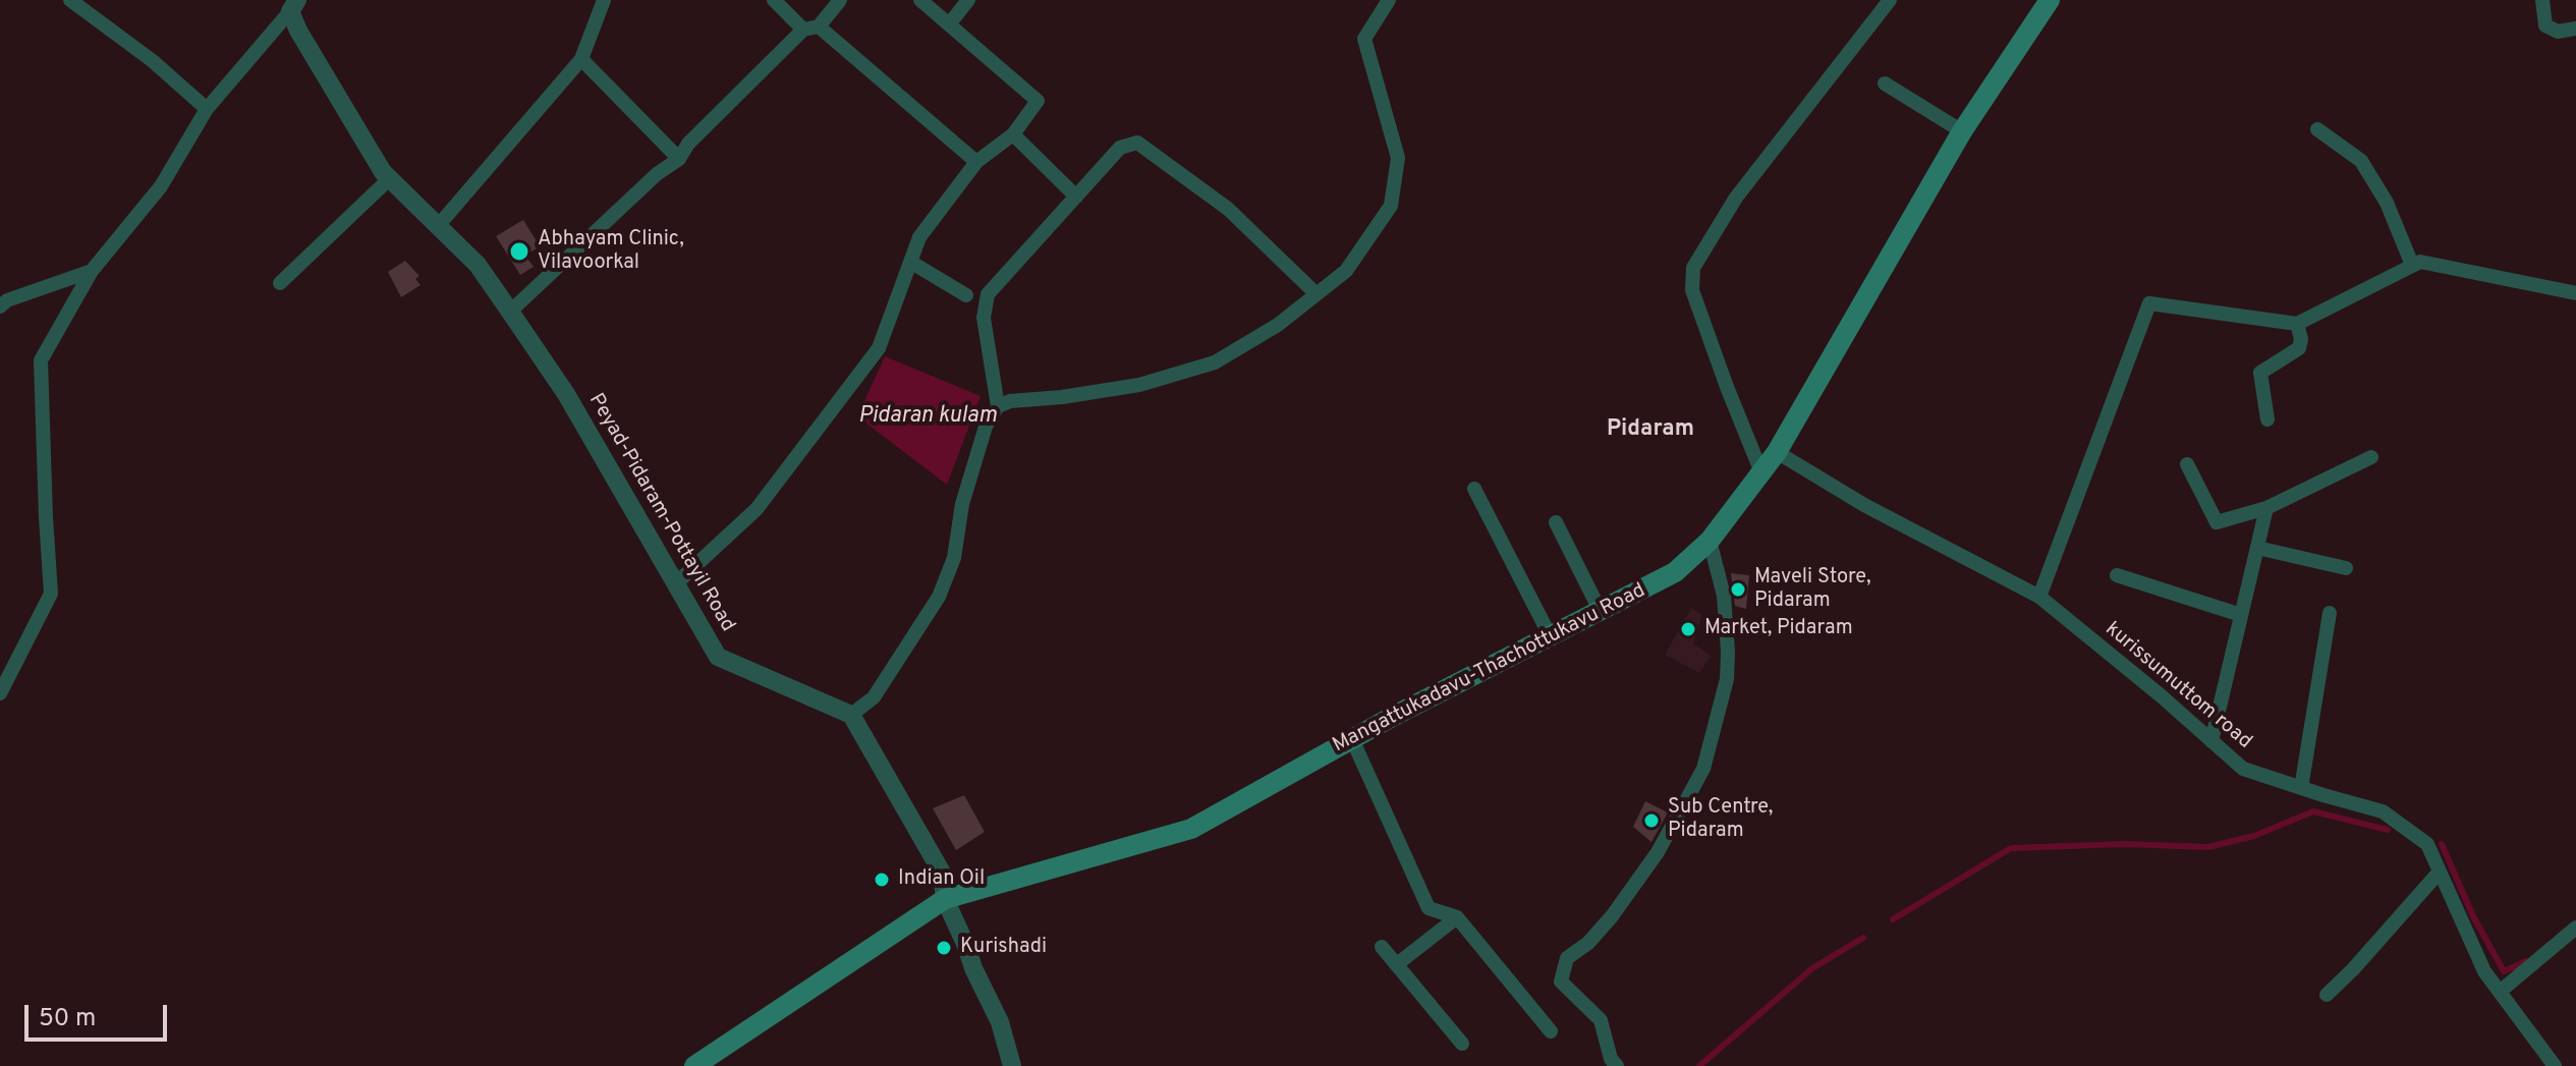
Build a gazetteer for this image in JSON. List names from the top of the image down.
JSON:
{
  "streets": {
    "main road": ["Mangattukadavu-Thachottukavu Road"],
    "street": ["Peyad-Pidaram-Pottayil Road", "kurissumuttom road"]
  },
  "crossings": [
    ["Mangattukadavu-Thachottukavu Road", "kurissumuttom road"]
  ],
  "districts": ["Pidaram"],
  "water": ["Pidaran kulam"],
  "places": [
    "Abhayam Clinic, Vilavoorkal",
    "Maveli Store, Pidaram",
    "Market, Pidaram",
    "Sub Centre, Pidaram",
    "Indian Oil",
    "Kurishadi"
  ],
  "scale_bar": "50 m"
}
